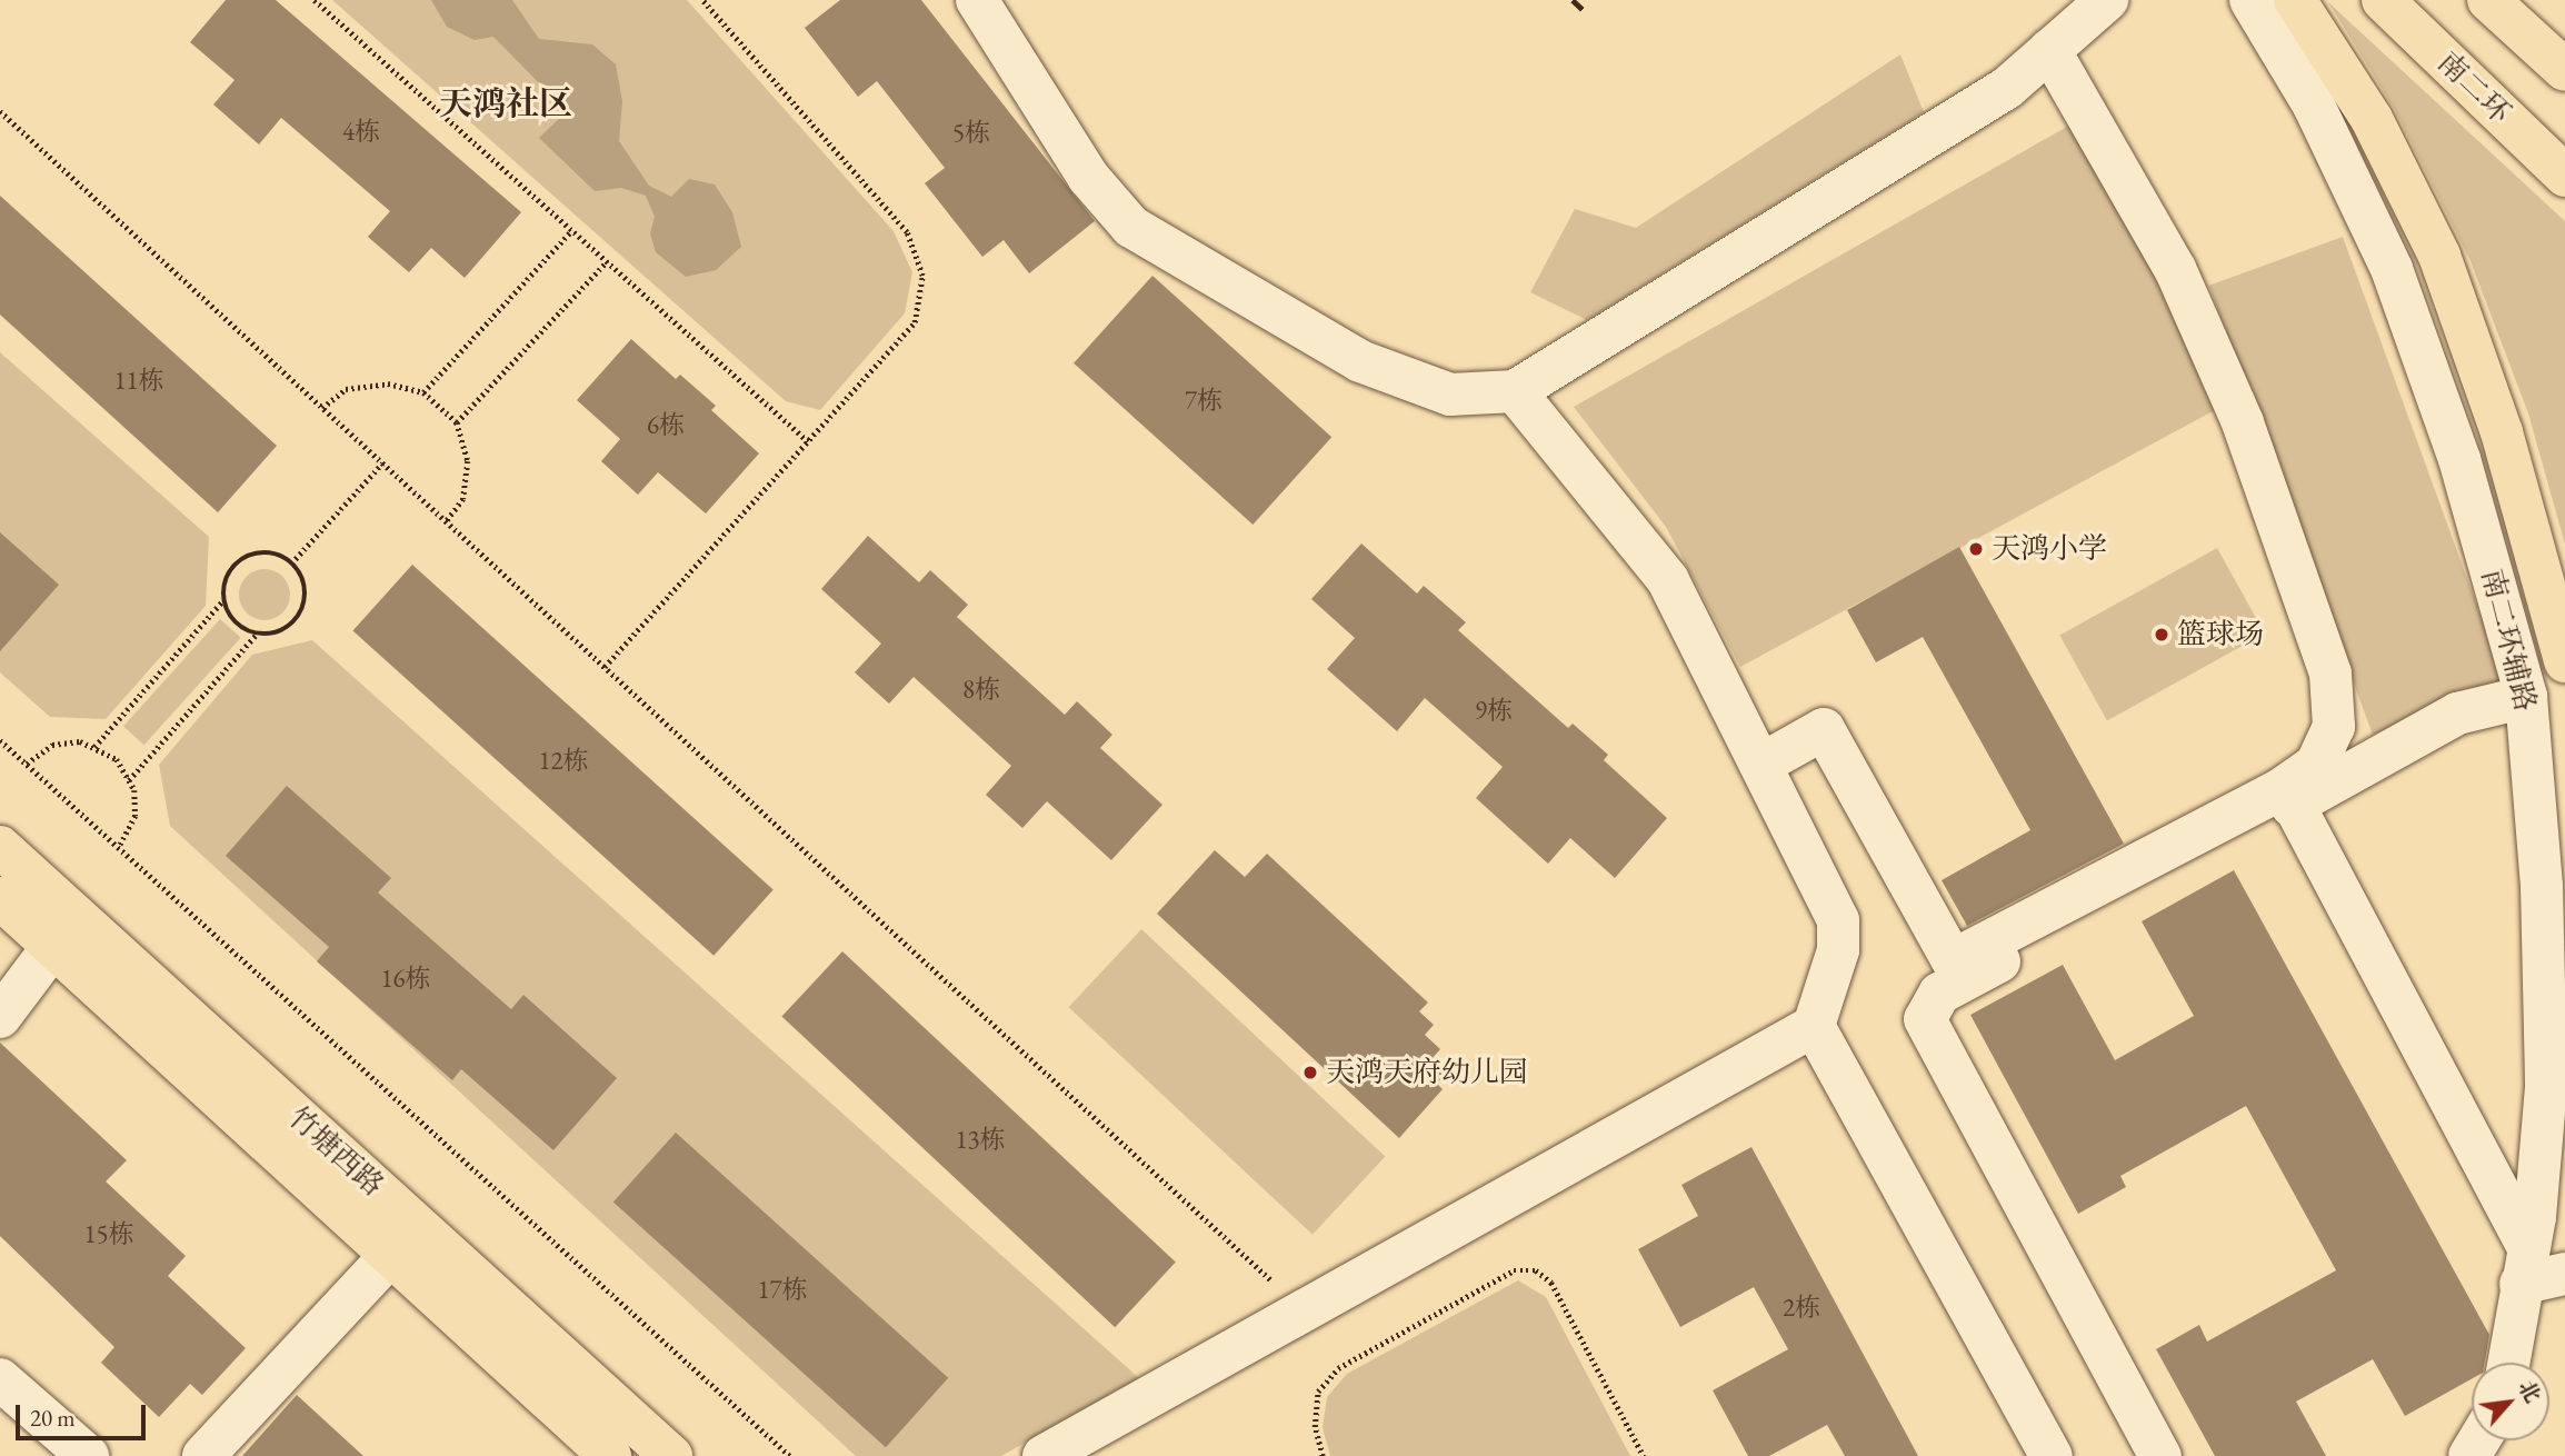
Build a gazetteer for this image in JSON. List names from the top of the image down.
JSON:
{
  "streets": {
    "main road": ["南二环", "竹塘西路"],
    "street": ["南二环辅路"]
  },
  "districts": ["天鸿社区"],
  "places": ["天鸿小学", "篮球场", "天鸿天府幼儿园"],
  "house_numbers": [
    "4栋",
    "5栋",
    "11栋",
    "7栋",
    "6栋",
    "8栋",
    "9栋",
    "12栋",
    "16栋",
    "13栋",
    "15栋",
    "17栋",
    "2栋"
  ],
  "scale_bar": "20 m",
  "north": "top right"
}
